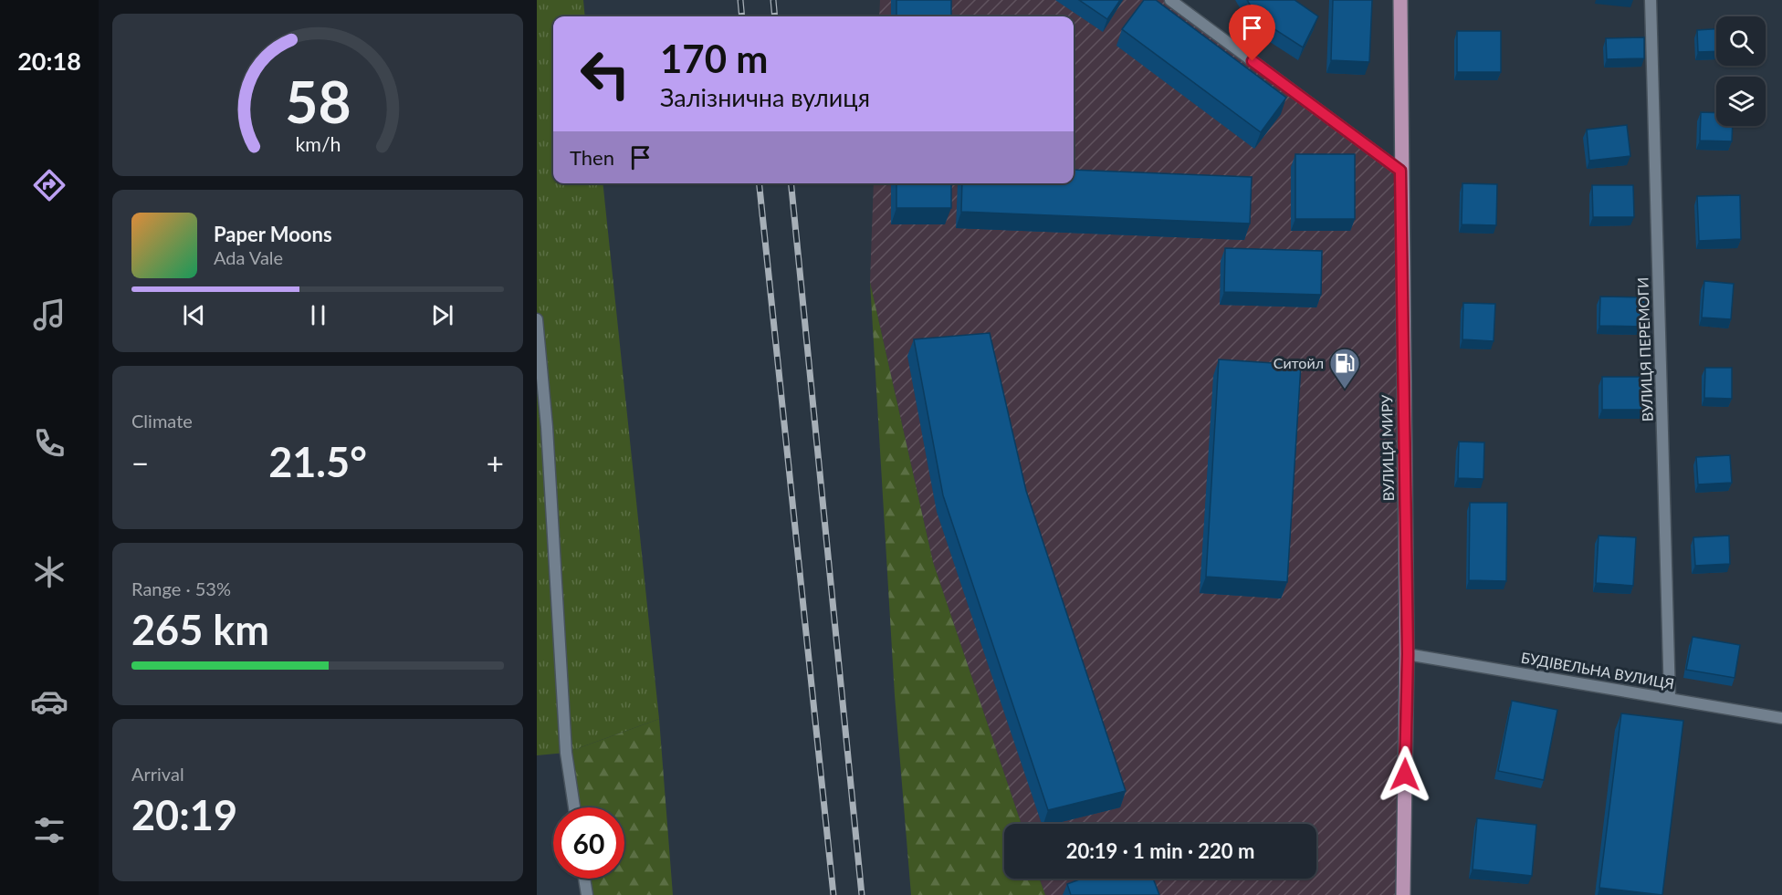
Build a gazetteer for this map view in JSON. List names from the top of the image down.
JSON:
{
  "streets": {
    "main road": ["ВУЛИЦЯ МИРУ"],
    "street": ["ВУЛИЦЯ ПЕРЕМОГИ", "БУДІВЕЛЬНА ВУЛИЦЯ"]
  },
  "crossings": [
    ["ВУЛИЦЯ ПЕРЕМОГИ", "БУДІВЕЛЬНА ВУЛИЦЯ"],
    ["ВУЛИЦЯ МИРУ", "БУДІВЕЛЬНА ВУЛИЦЯ"]
  ],
  "places": {
    "fuel station": ["Ситойл"]
  },
  "page": {
    "tabs": "20:18",
    "turn": ["170 m", "Залізнична вулиця"],
    "then": "Then",
    "song": ["Paper Moons", "Ada Vale"],
    "tile": [
      "Climate",
      ["Range · 53%", "265 km"],
      ["Arrival", "20:19"]
    ],
    "heat": ["−", "21.5°", "+"],
    "limit": "60",
    "trip": "20:19 · 1 min · 220 m",
    "gauge": ["58", "km/h"]
  }
}
